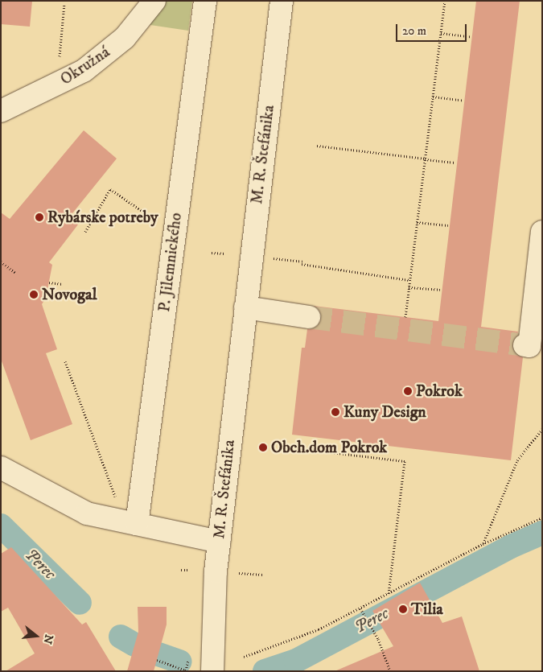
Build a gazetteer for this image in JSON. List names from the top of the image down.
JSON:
{
  "streets": {
    "street": ["Okružná", "M. R. Štefánika", "P. Jilemnického"]
  },
  "water": ["Perec"],
  "places": [
    "Rybárske potreby",
    "Novogal",
    "Pokrok",
    "Kuny Design",
    "Obch.dom Pokrok",
    "Tilia"
  ],
  "scale_bar": "20 m",
  "north": "right"
}
